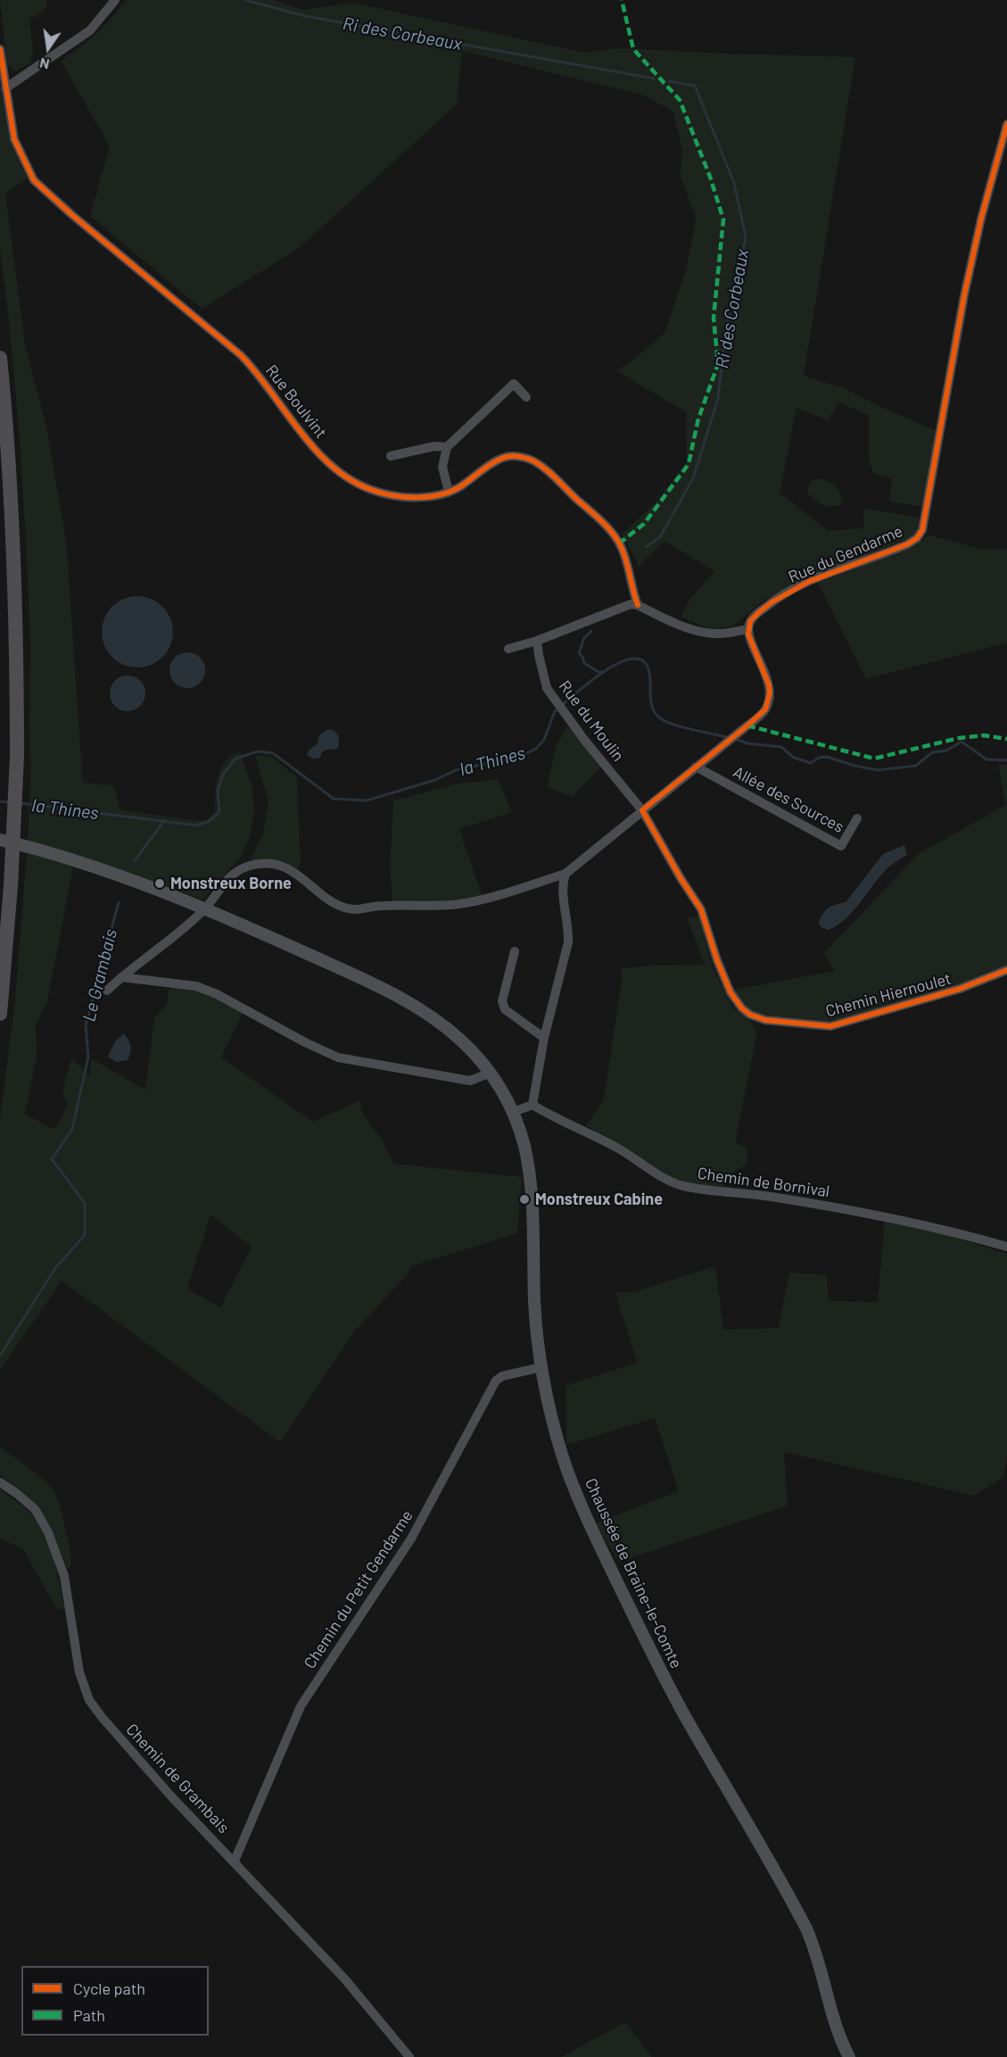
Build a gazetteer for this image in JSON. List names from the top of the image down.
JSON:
{
  "streets": {
    "main road": ["Chaussée de Braine-le-Comte"],
    "street": [
      "Rue Boulvint",
      "Rue du Gendarme",
      "Rue du Moulin",
      "Allée des Sources",
      "Chemin Hiernoulet",
      "Chemin de Bornival",
      "Chemin du Petit Gendarme",
      "Chemin de Grambais"
    ]
  },
  "crossings": [
    ["Rue du Moulin", "Chemin Hiernoulet"],
    ["Chaussée de Braine-le-Comte", "Chemin du Petit Gendarme"],
    ["Chemin du Petit Gendarme", "Chemin de Grambais"]
  ],
  "water": ["Ri des Corbeaux", "la Thines", "Le Grambais"],
  "places": ["Monstreux Borne", "Monstreux Cabine"],
  "legend": ["Cycle path", "Path"],
  "north": "bottom"
}
